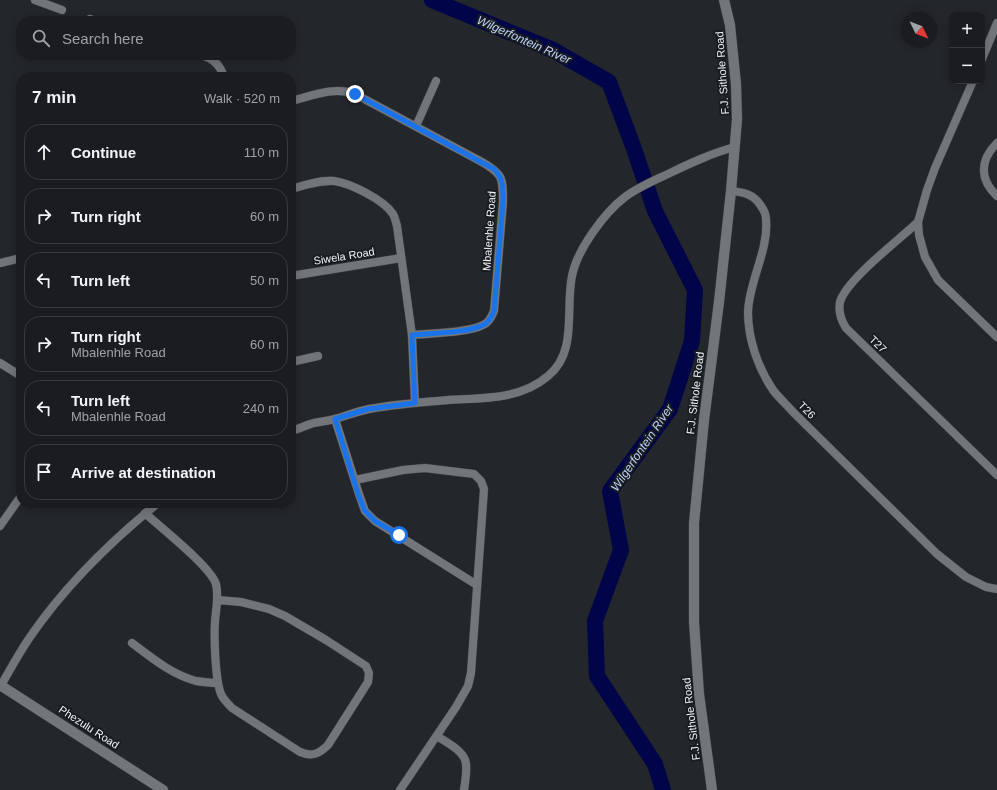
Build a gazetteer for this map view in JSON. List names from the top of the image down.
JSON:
{
  "streets": {
    "street": [
      "F.J. Sithole Road",
      "Mbalenhle Road",
      "Siwela Road",
      "T27",
      "T26",
      "Phezulu Road"
    ]
  },
  "crossings": [
    ["F.J. Sithole Road", "T26"]
  ],
  "water": ["Wilgerfontein River"],
  "north": "bottom right",
  "page": {
    "map_buttons": ["+", "−"],
    "search": "Search here",
    "heading": ["7 min", "Walk · 520 m"],
    "list": [
      ["Continue", "110 m"],
      ["Turn right", "60 m"],
      ["Turn left", "50 m"],
      ["Turn right", "Mbalenhle Road", "60 m"],
      ["Turn left", "Mbalenhle Road", "240 m"],
      "Arrive at destination"
    ]
  }
}
